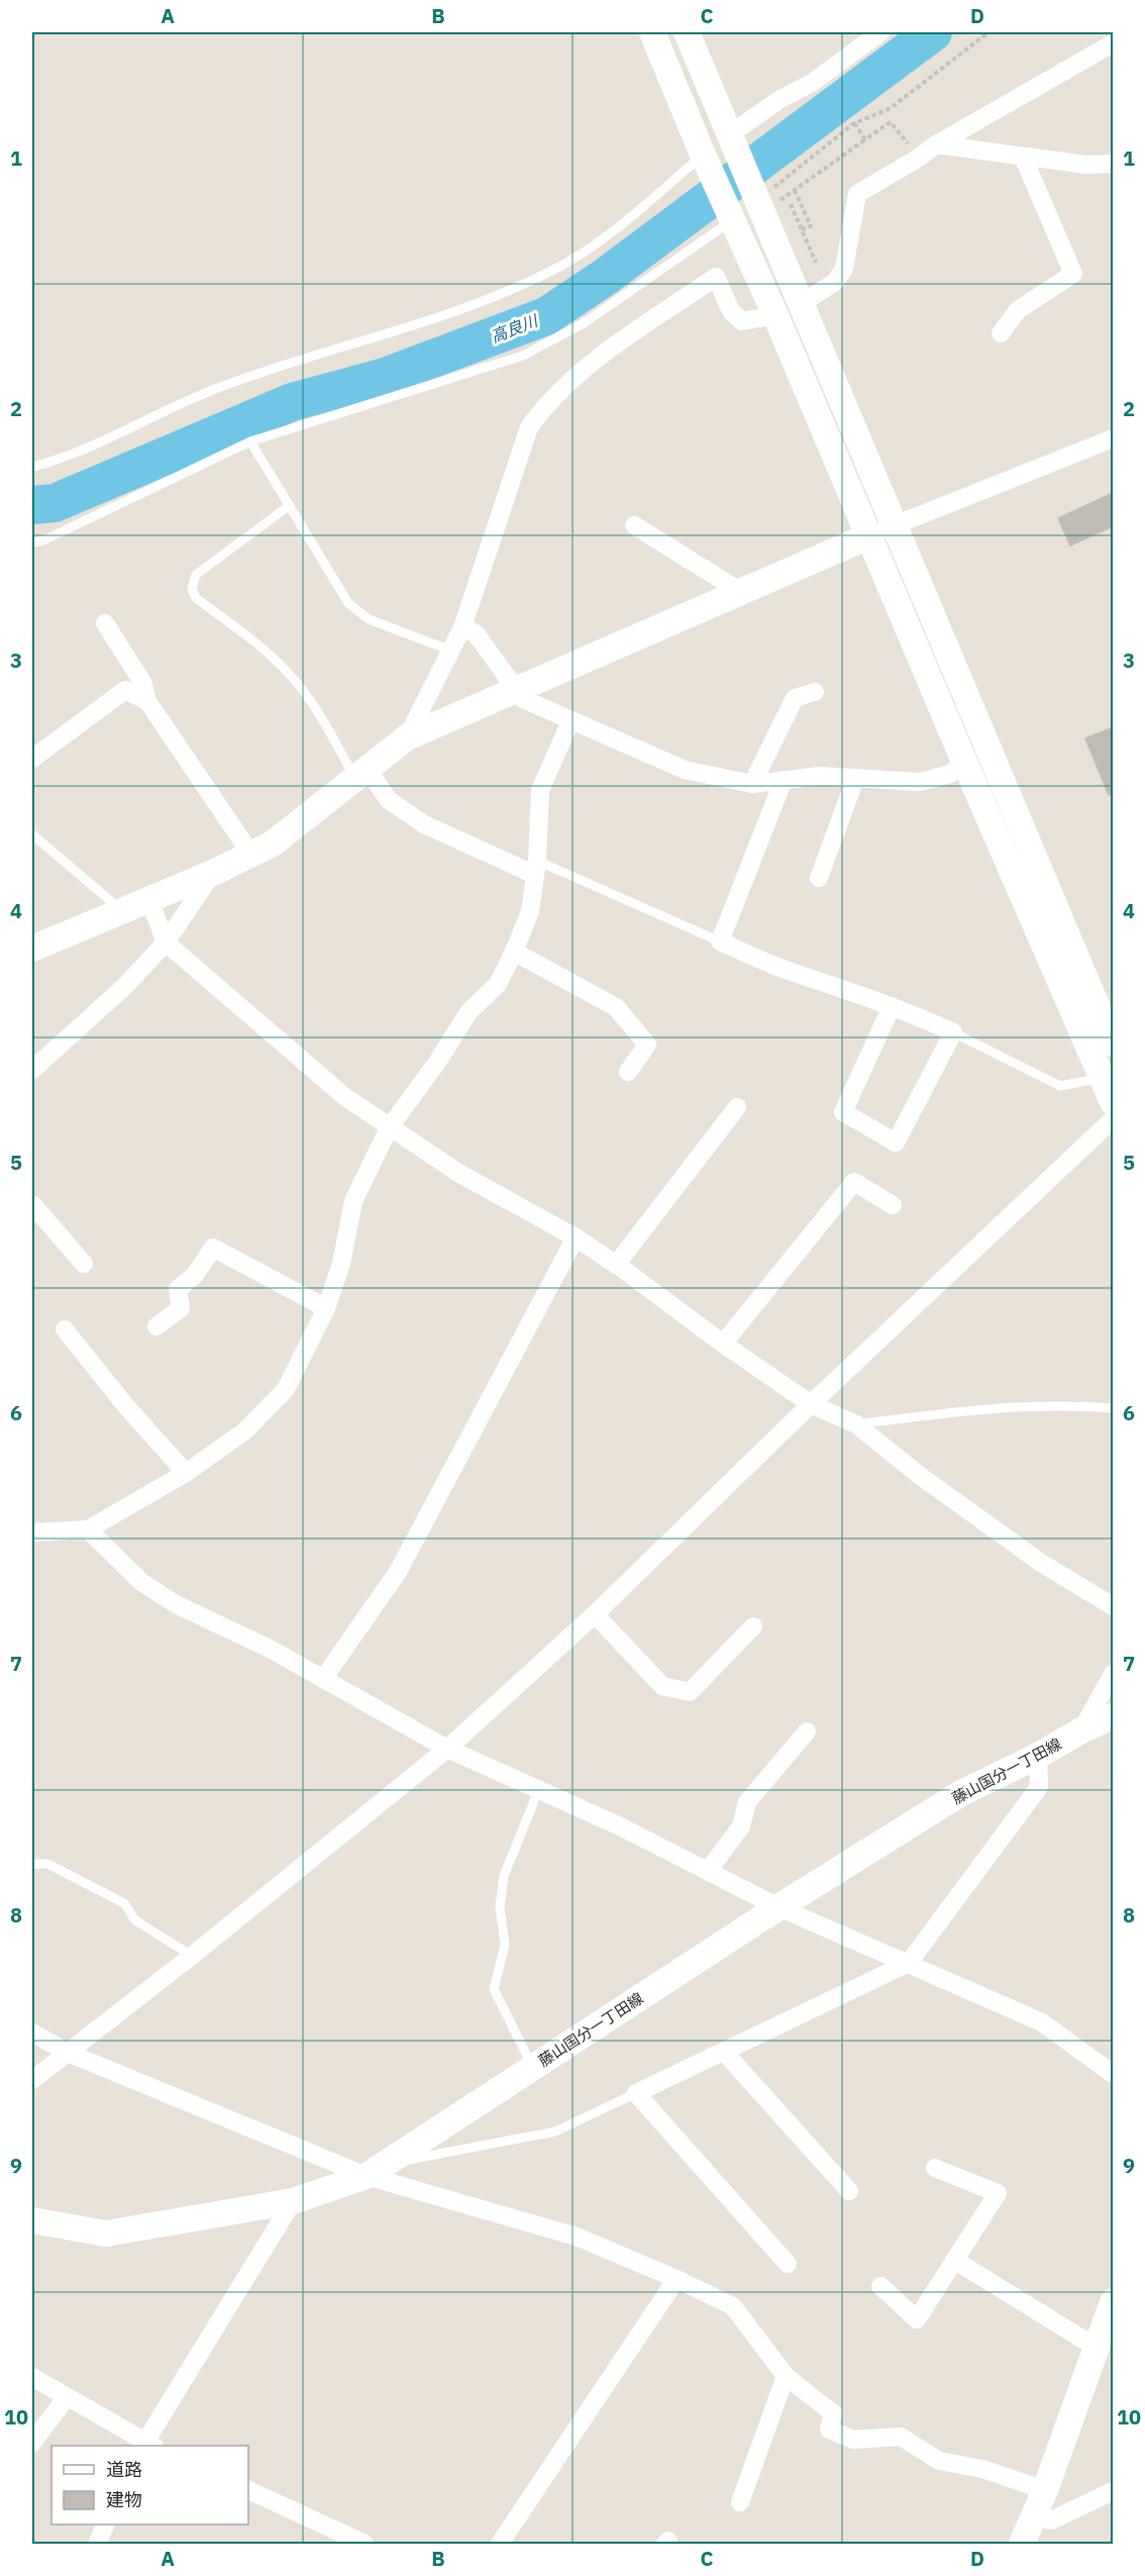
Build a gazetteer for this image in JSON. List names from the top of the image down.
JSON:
{
  "streets": {
    "street": ["藤山国分一丁田線"]
  },
  "water": ["高良川"],
  "legend": ["道路", "建物"],
  "grid": {
    "columns": [
      "A",
      "B",
      "C",
      "D"
    ],
    "rows": [
      "1",
      "2",
      "3",
      "4",
      "5",
      "6",
      "7",
      "8",
      "9",
      "10"
    ]
  }
}
